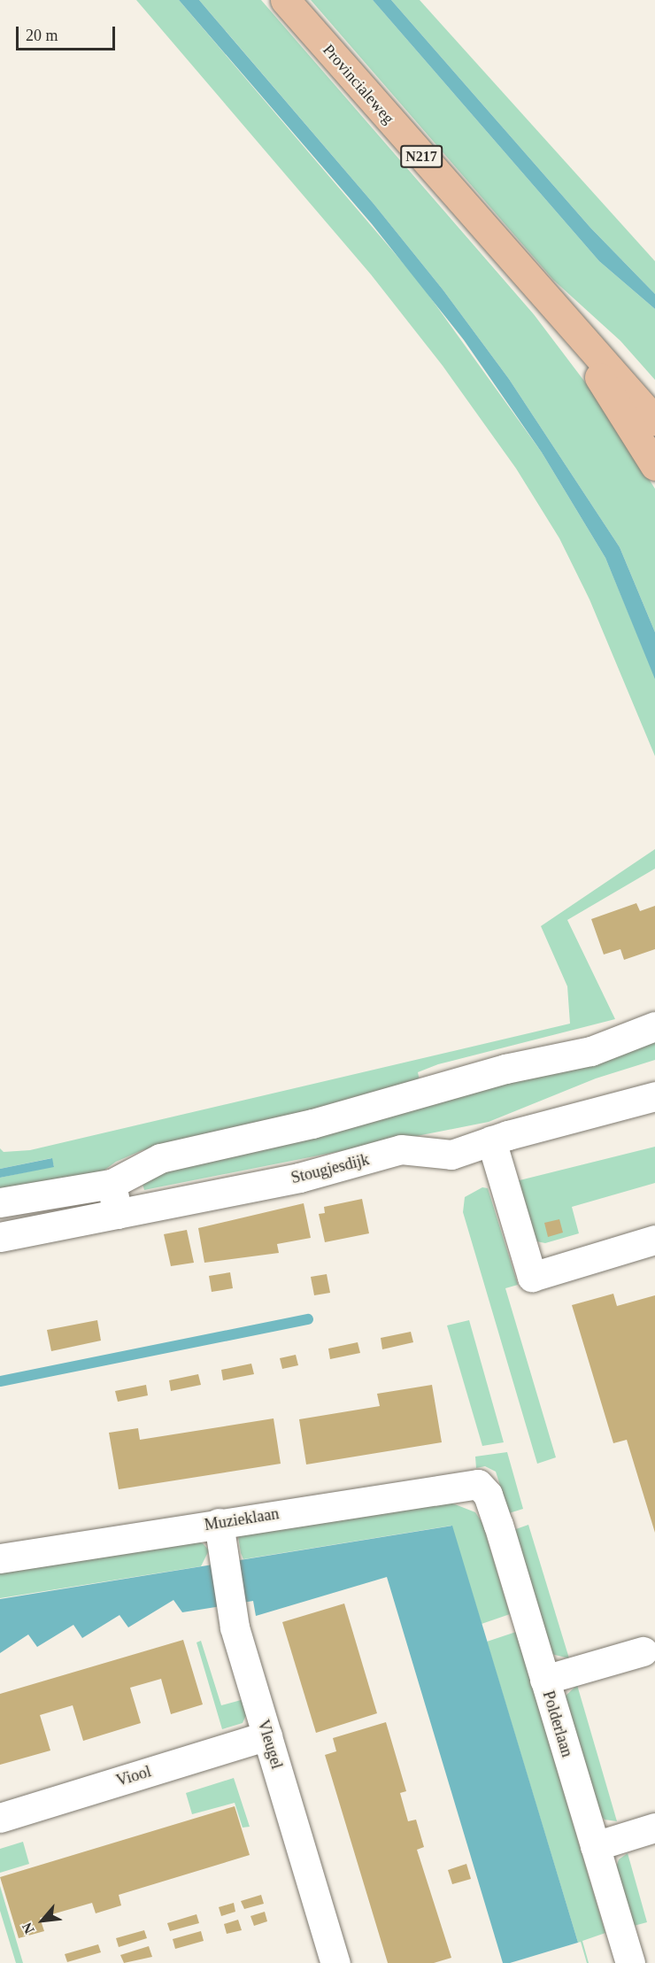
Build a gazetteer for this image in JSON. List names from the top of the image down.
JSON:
{
  "streets": {
    "main road": ["Provincialeweg", "N217"],
    "street": [
      "Stougjesdijk",
      "Muzieklaan",
      "Polderlaan",
      "Vleugel",
      "Viool"
    ]
  },
  "crossings": [
    ["Muzieklaan", "Polderlaan"],
    ["Muzieklaan", "Vleugel"],
    ["Vleugel", "Viool"]
  ],
  "scale_bar": "20 m",
  "north": "bottom left"
}
